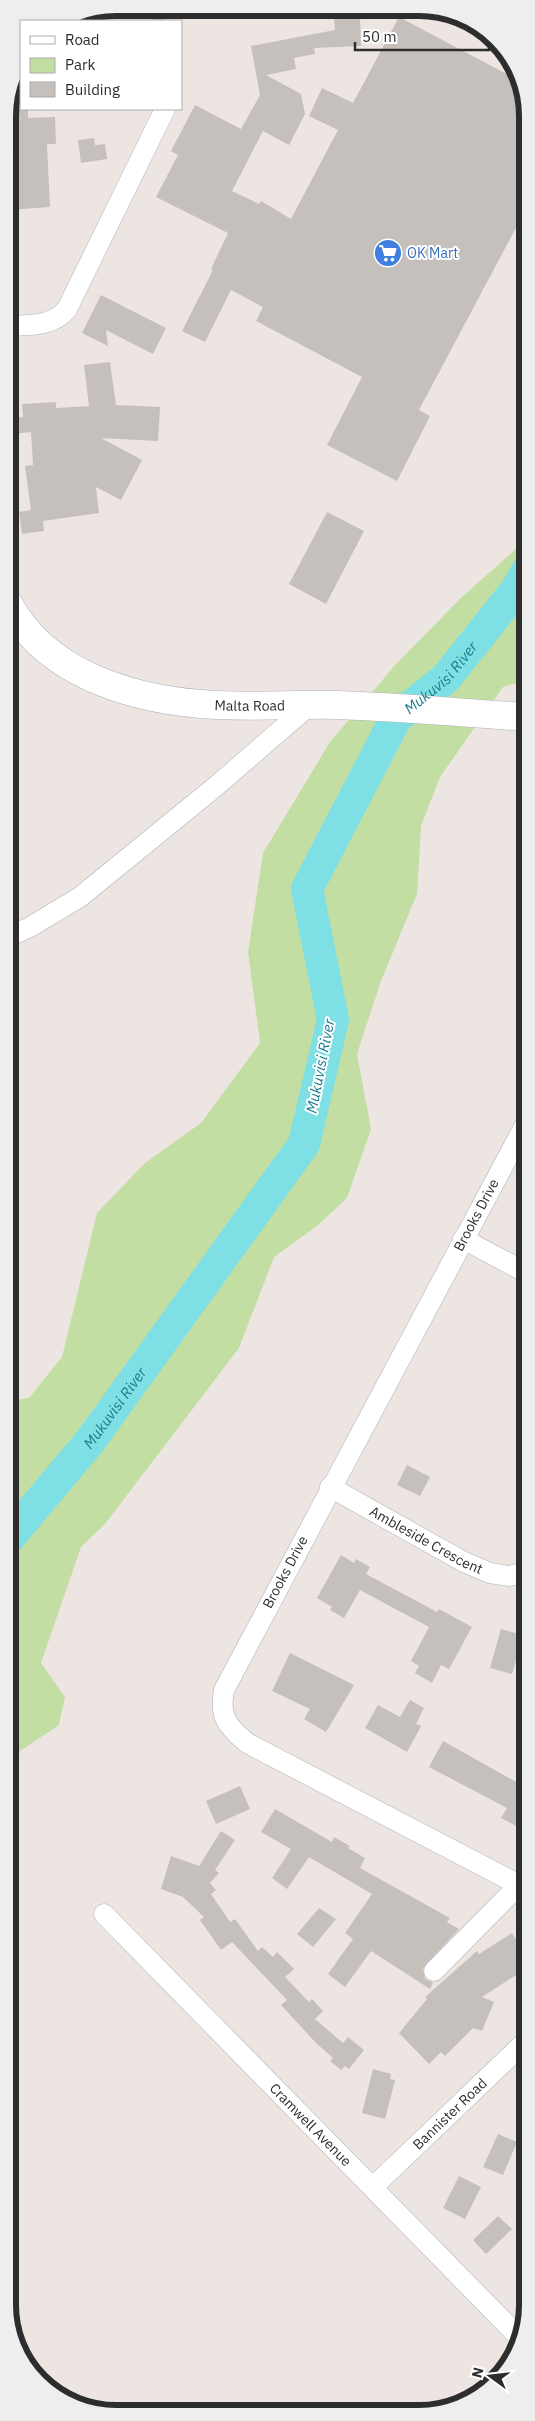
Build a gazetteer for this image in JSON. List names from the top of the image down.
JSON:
{
  "streets": {
    "street": [
      "Malta Road",
      "Brooks Drive",
      "Ambleside Crescent",
      "Bannister Road",
      "Cramwell Avenue"
    ]
  },
  "crossings": [
    ["Brooks Drive", "Ambleside Crescent"],
    ["Bannister Road", "Cramwell Avenue"]
  ],
  "water": ["Mukuvisi River"],
  "places": {
    "supermarket": ["OK Mart"]
  },
  "legend": ["Road", "Park", "Building"],
  "scale_bar": "50 m",
  "north": "left"
}
